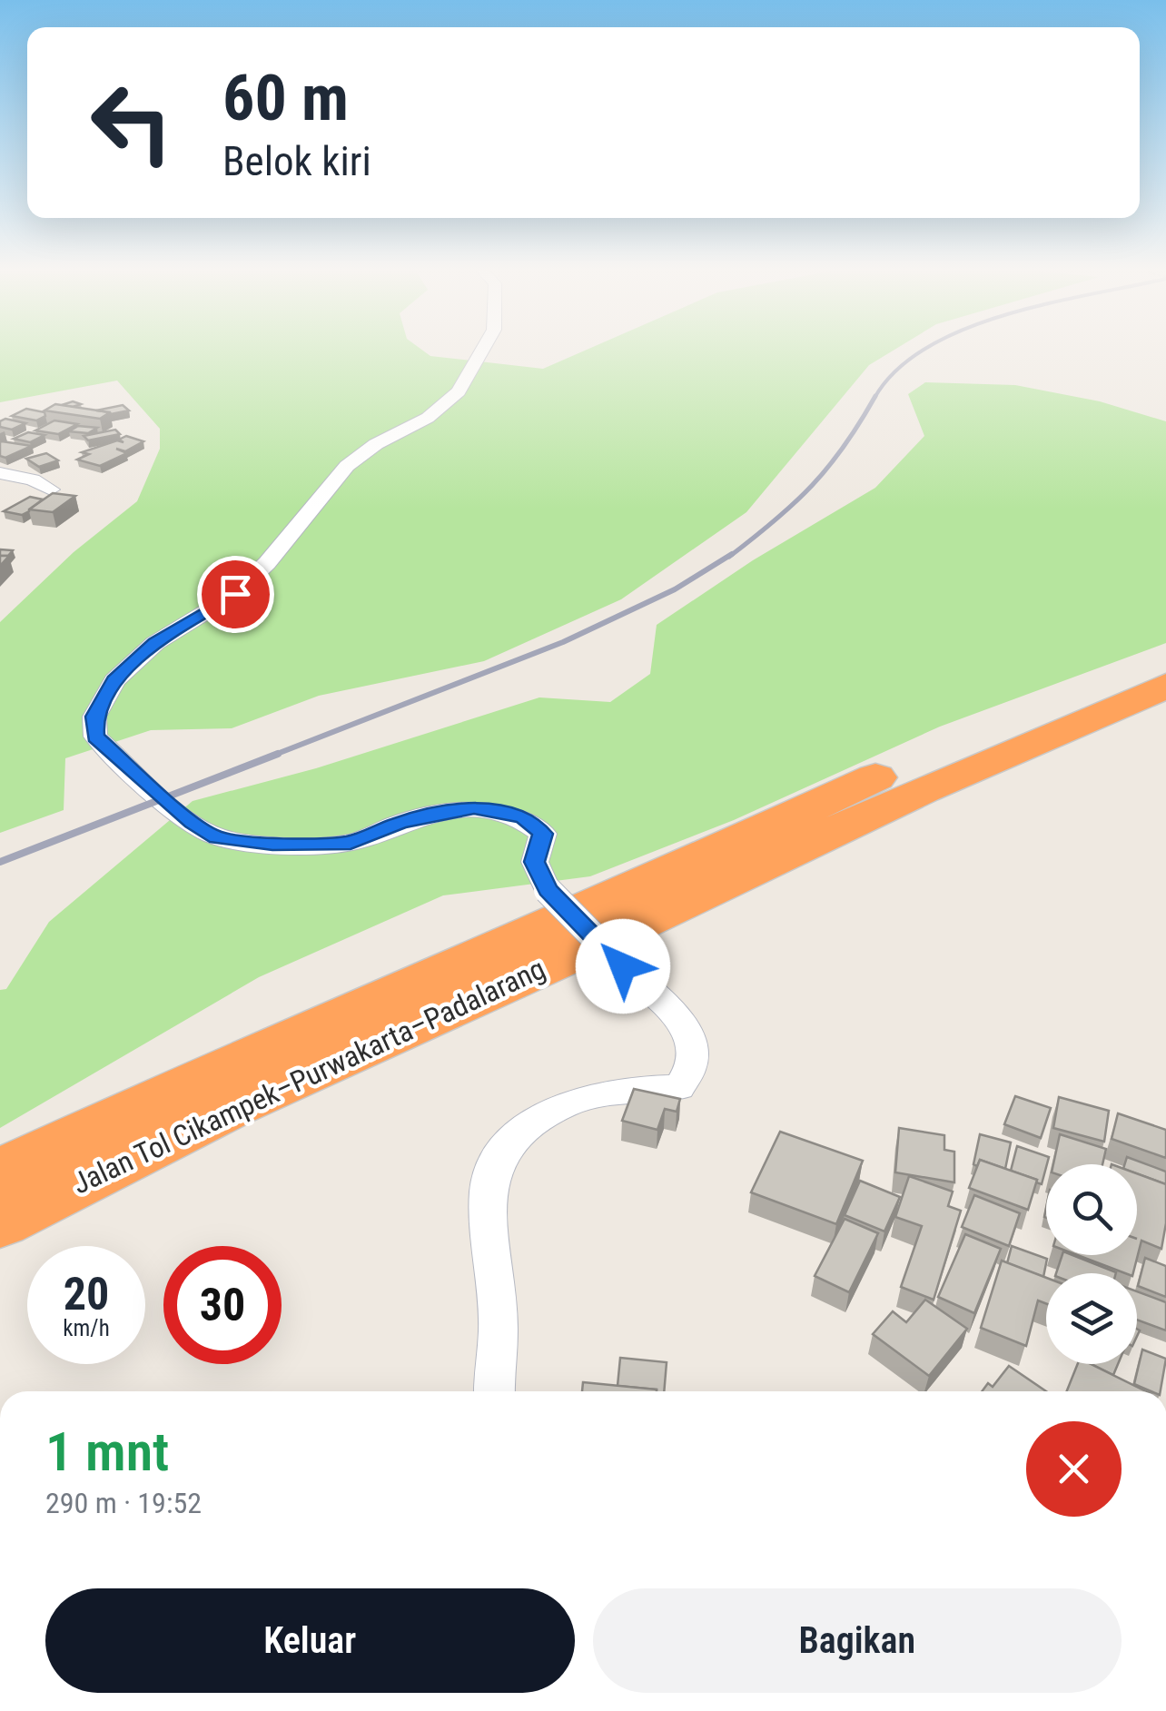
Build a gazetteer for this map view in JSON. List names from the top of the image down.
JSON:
{
  "streets": {
    "highway": ["Jalan Tol Cikampek–Purwakarta–Padalarang"]
  },
  "page": {
    "turn": ["60 m", "Belok kiri"],
    "speed": "20 km/h",
    "limit": "30",
    "heading": ["1 mnt", "290 m · 19:52"],
    "buttons": ["Keluar", "Bagikan"]
  }
}
